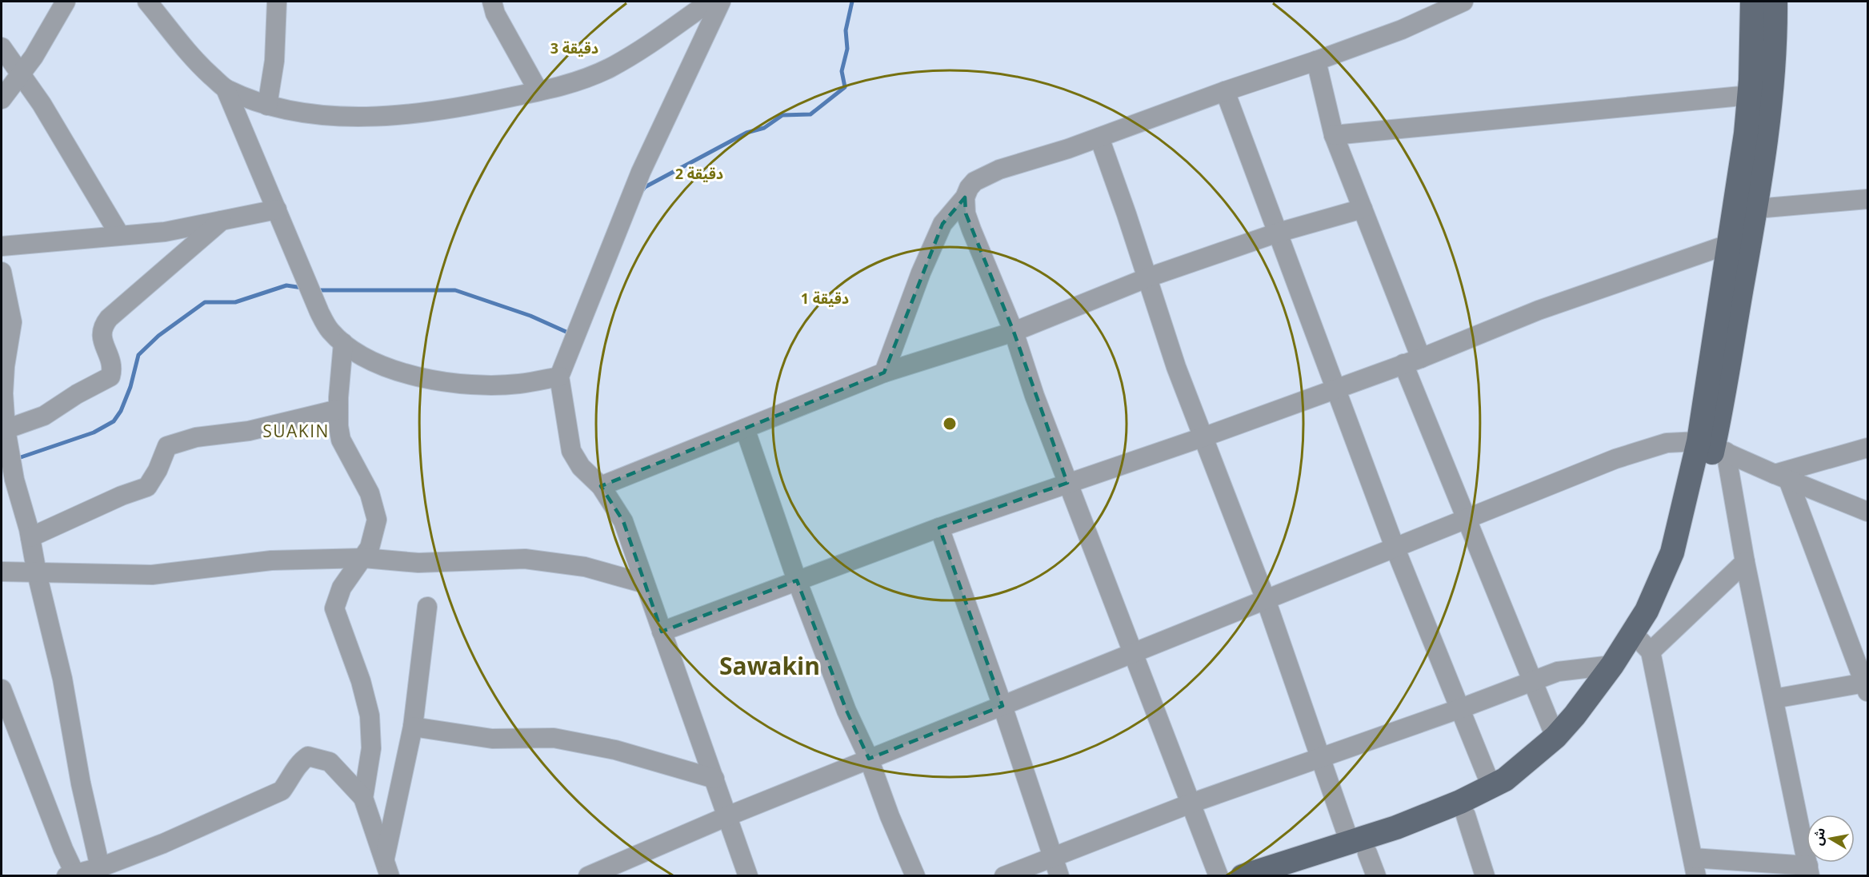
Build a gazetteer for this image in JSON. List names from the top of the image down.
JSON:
{
  "districts": ["SUAKIN", "Sawakin"],
  "north": "left",
  "rings": ["3 دقيقة", "2 دقيقة", "1 دقيقة"]
}
